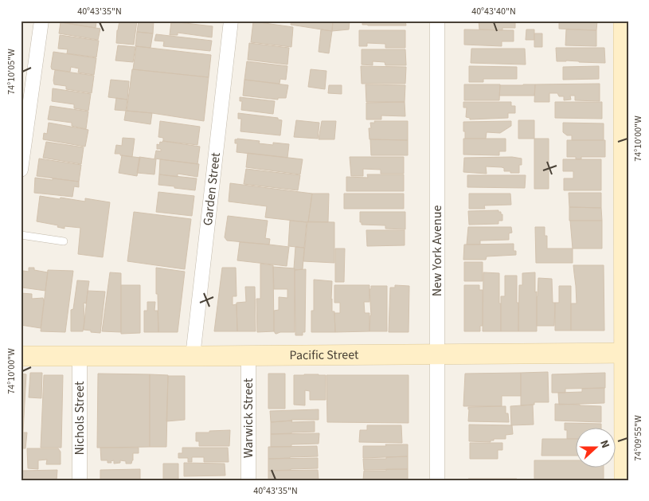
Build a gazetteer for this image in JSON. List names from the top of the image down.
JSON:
{
  "streets": {
    "street": [
      "Garden Street",
      "New York Avenue",
      "Pacific Street",
      "Nichols Street",
      "Warwick Street"
    ]
  },
  "crossings": [
    ["Garden Street", "Pacific Street"],
    ["New York Avenue", "Pacific Street"],
    ["Pacific Street", "Nichols Street"],
    ["Pacific Street", "Warwick Street"]
  ],
  "north": "right",
  "coordinates": [
    "40°43'35\"N",
    "40°43'40\"N",
    "74°10'05\"W",
    "74°10'00\"W",
    "74°09'55\"W"
  ]
}
